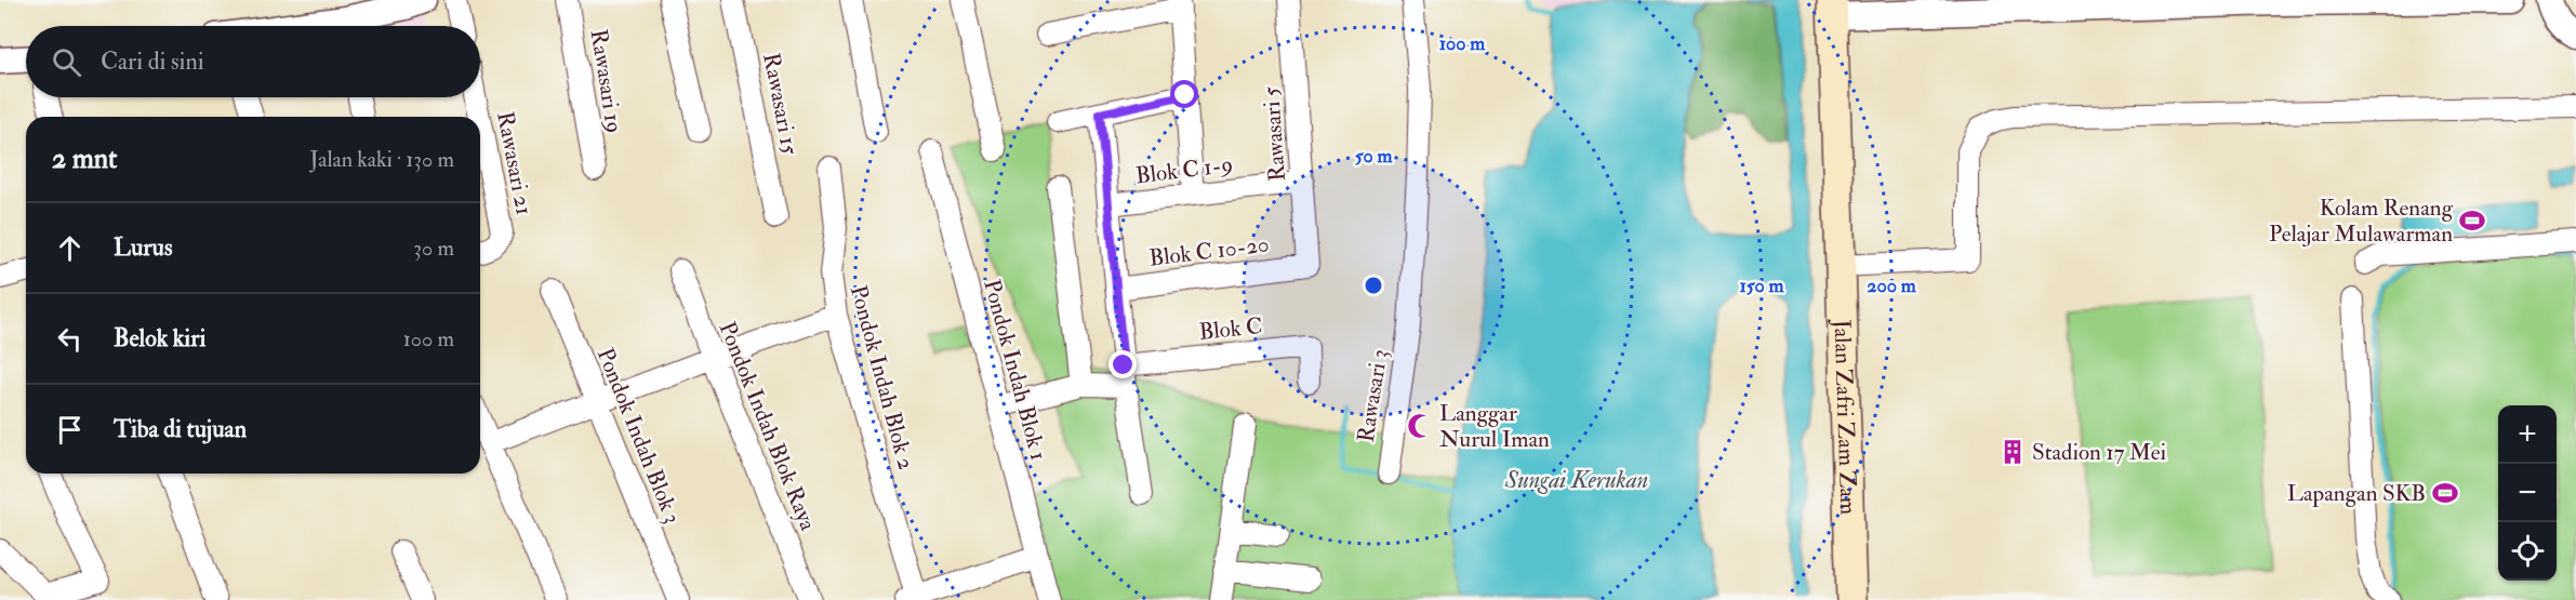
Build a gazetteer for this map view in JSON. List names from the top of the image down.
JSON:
{
  "streets": {
    "main road": ["Jalan Zafri Zam Zam"],
    "street": [
      "Rawasari 19",
      "Rawasari 15",
      "Rawasari 5",
      "Rawasari 21",
      "Blok C 1-9",
      "Blok C 10-20",
      "Blok C",
      "Pondok Indah Blok 1",
      "Pondok Indah Blok 2",
      "Rawasari 3",
      "Pondok Indah Blok Raya",
      "Pondok Indah Blok 3"
    ]
  },
  "crossings": [
    ["Rawasari 5", "Blok C 1-9"],
    ["Rawasari 5", "Blok C 10-20"]
  ],
  "water": ["Sungai Kerukan"],
  "places": {
    "sports": ["Kolam Renang Pelajar Mulawarman", "Lapangan SKB"],
    "mosque": ["Langgar Nurul Iman"],
    "building": ["Stadion 17 Mei"]
  },
  "page": {
    "search": "Cari di sini",
    "heading": ["2 mnt", "Jalan kaki · 130 m"],
    "list": [
      ["Lurus", "30 m"],
      ["Belok kiri", "100 m"],
      "Tiba di tujuan"
    ],
    "map_buttons": ["+", "−"]
  },
  "rings": [
    "100 m",
    "50 m",
    "150 m",
    "200 m"
  ]
}
